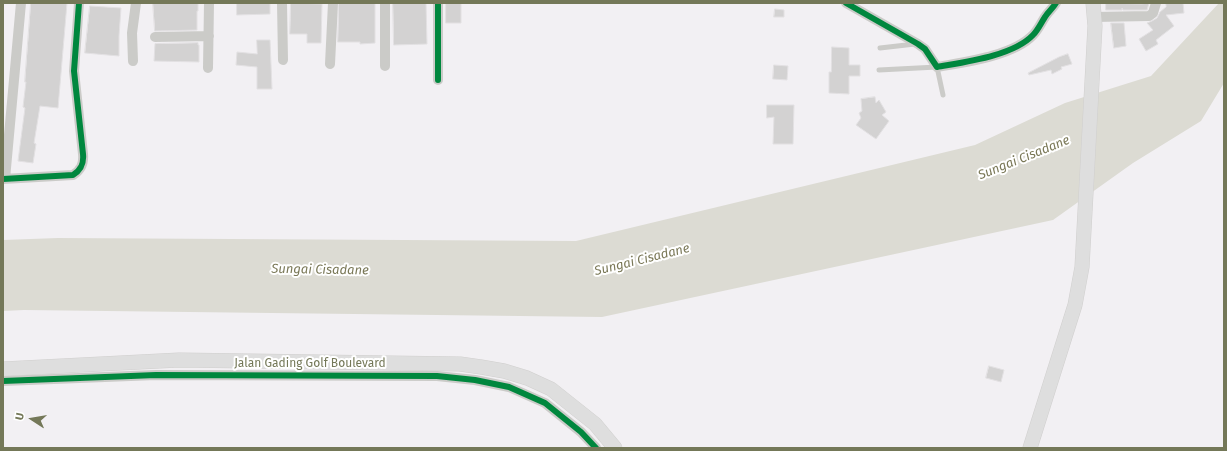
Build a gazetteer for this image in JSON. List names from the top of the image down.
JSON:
{
  "streets": {
    "main road": ["Jalan Gading Golf Boulevard"]
  },
  "water": ["Sungai Cisadane"],
  "north": "left"
}
